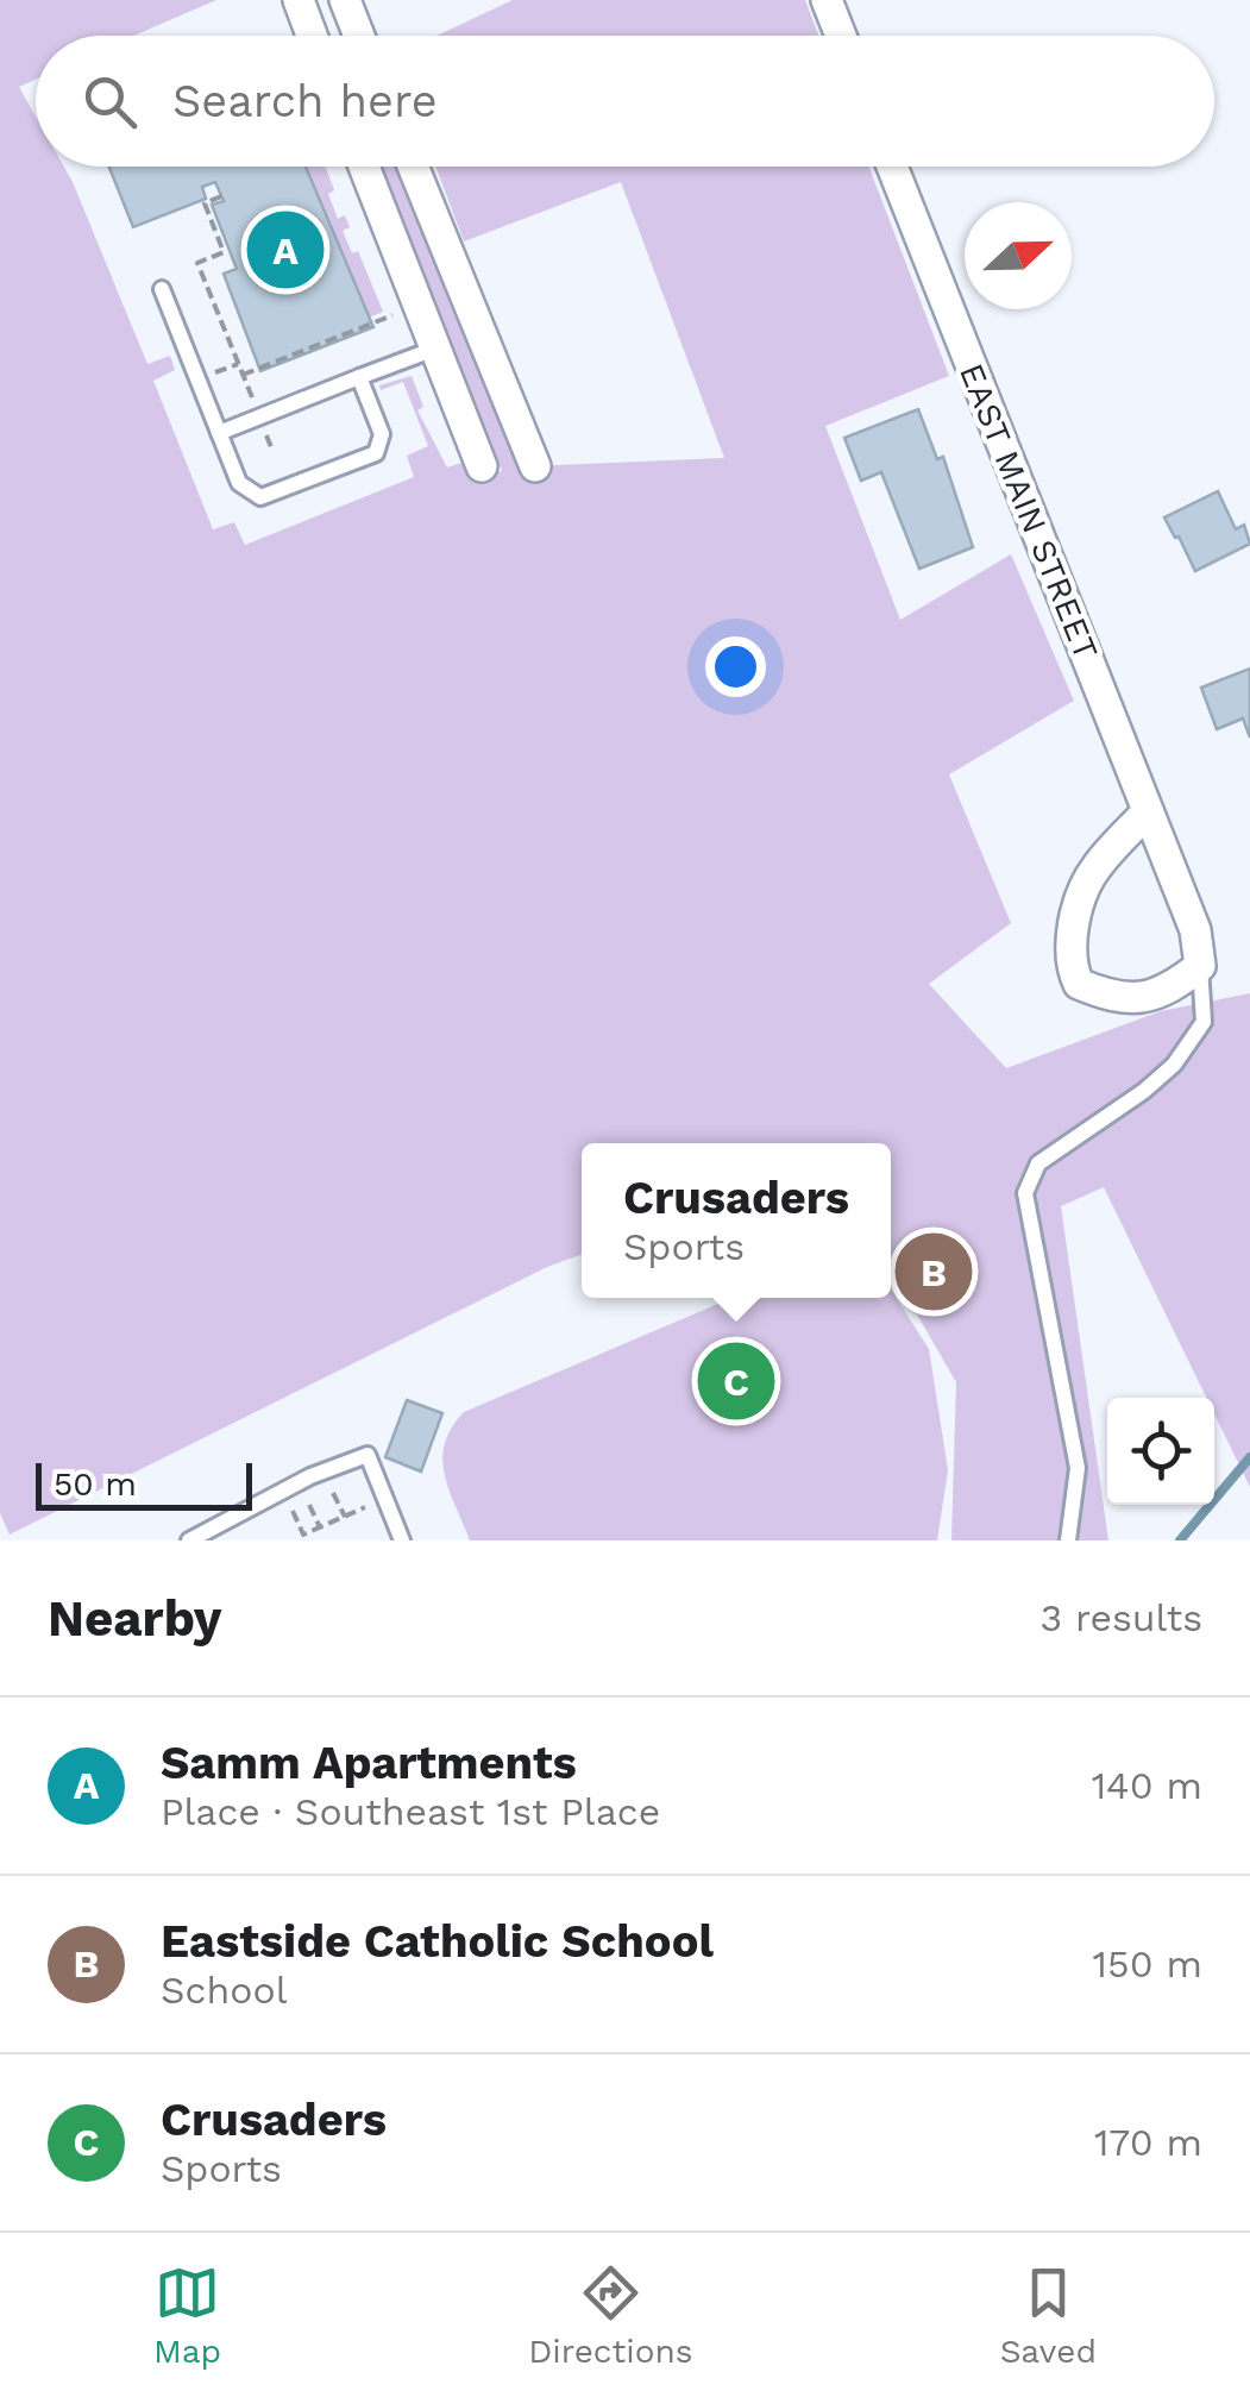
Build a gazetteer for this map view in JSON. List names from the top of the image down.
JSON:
{
  "streets": {
    "street": ["EAST MAIN STREET"]
  },
  "scale_bar": "50 m",
  "north": "right",
  "page": {
    "search": "Search here",
    "pins": ["A", "B", "C"],
    "popup": ["Crusaders", "Sports"],
    "scale": "50 m",
    "heading": ["Nearby", "3 results"],
    "list": [
      {
        "mark": "A",
        "name": "Samm Apartments",
        "note": "Place · Southeast 1st Place",
        "value": "140 m"
      },
      {
        "mark": "B",
        "name": "Eastside Catholic School",
        "note": "School",
        "value": "150 m"
      },
      {
        "mark": "C",
        "name": "Crusaders",
        "note": "Sports",
        "value": "170 m"
      }
    ],
    "nav": ["Map", "Directions", "Saved"]
  }
}
